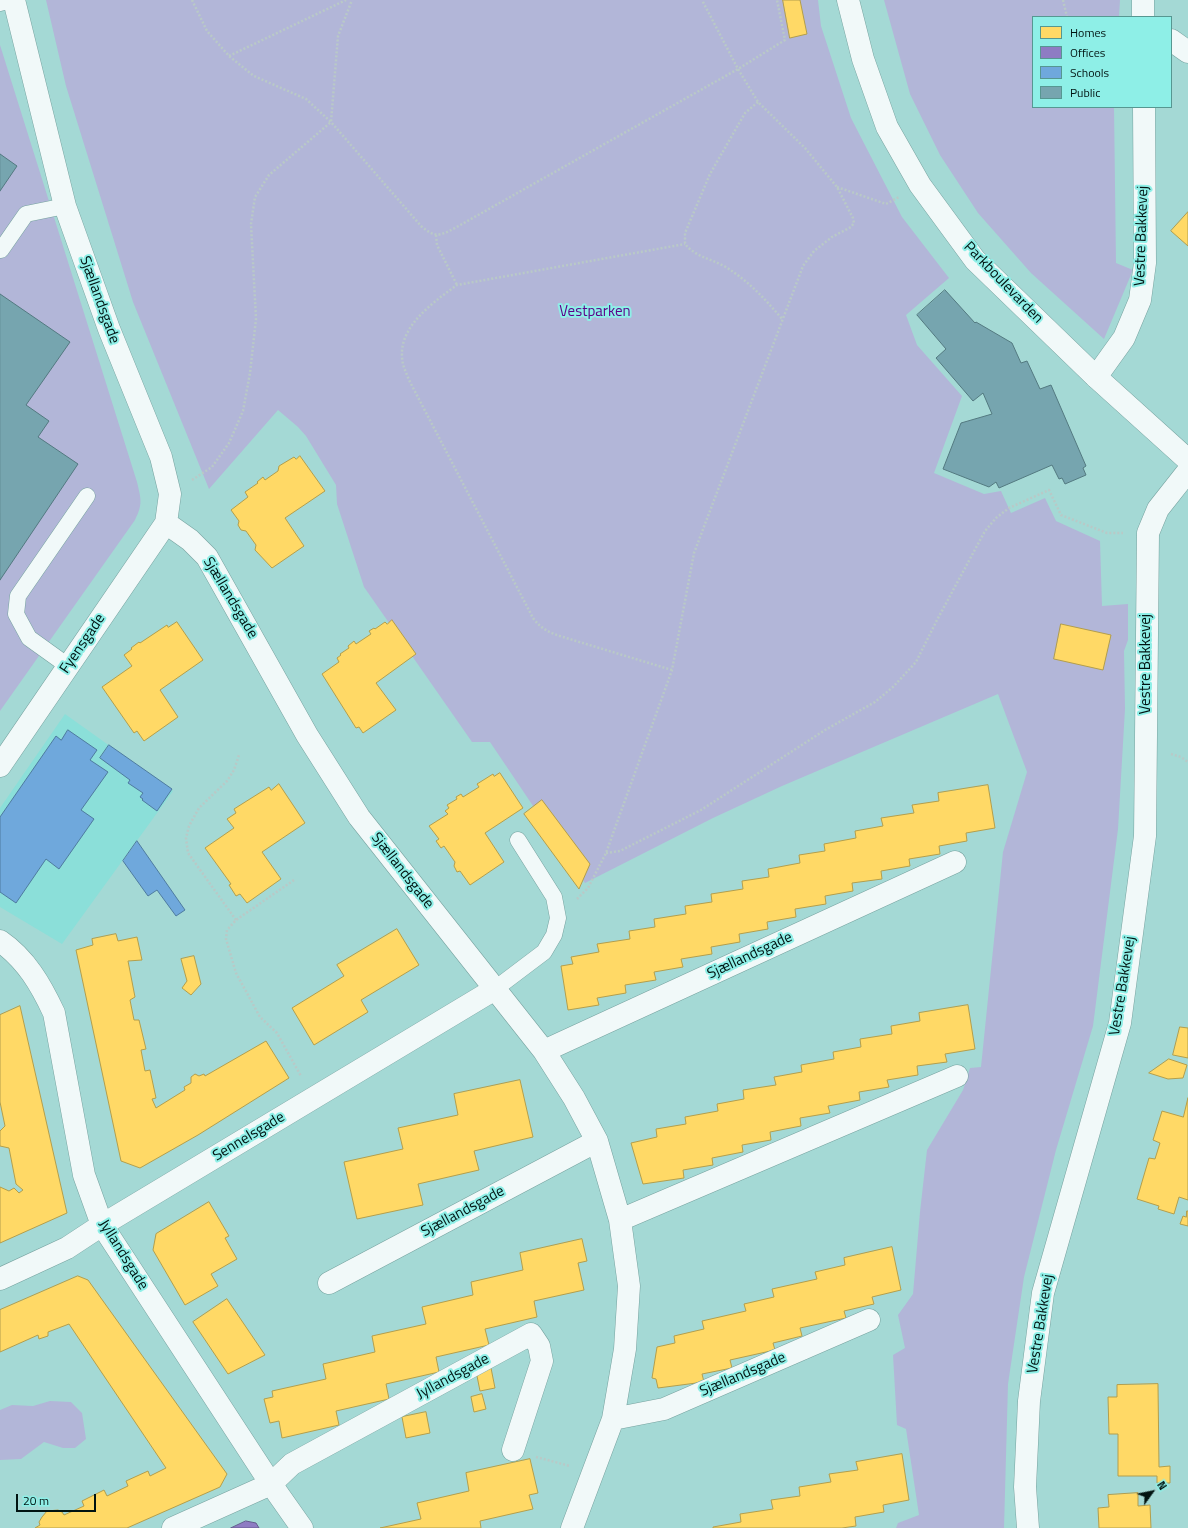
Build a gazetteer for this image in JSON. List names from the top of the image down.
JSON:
{
  "streets": {
    "street": [
      "Vestre Bakkevej",
      "Parkboulevarden",
      "Sjællandsgade",
      "Fyensgade",
      "Sennelsgade",
      "Jyllandsgade"
    ]
  },
  "crossings": [
    ["Vestre Bakkevej", "Parkboulevarden"],
    ["Sjællandsgade", "Fyensgade"],
    ["Sjællandsgade", "Sennelsgade"],
    ["Sennelsgade", "Jyllandsgade"]
  ],
  "parks": ["Vestparken"],
  "legend": [
    "Homes",
    "Offices",
    "Schools",
    "Public"
  ],
  "scale_bar": "20 m",
  "north": "top right"
}
